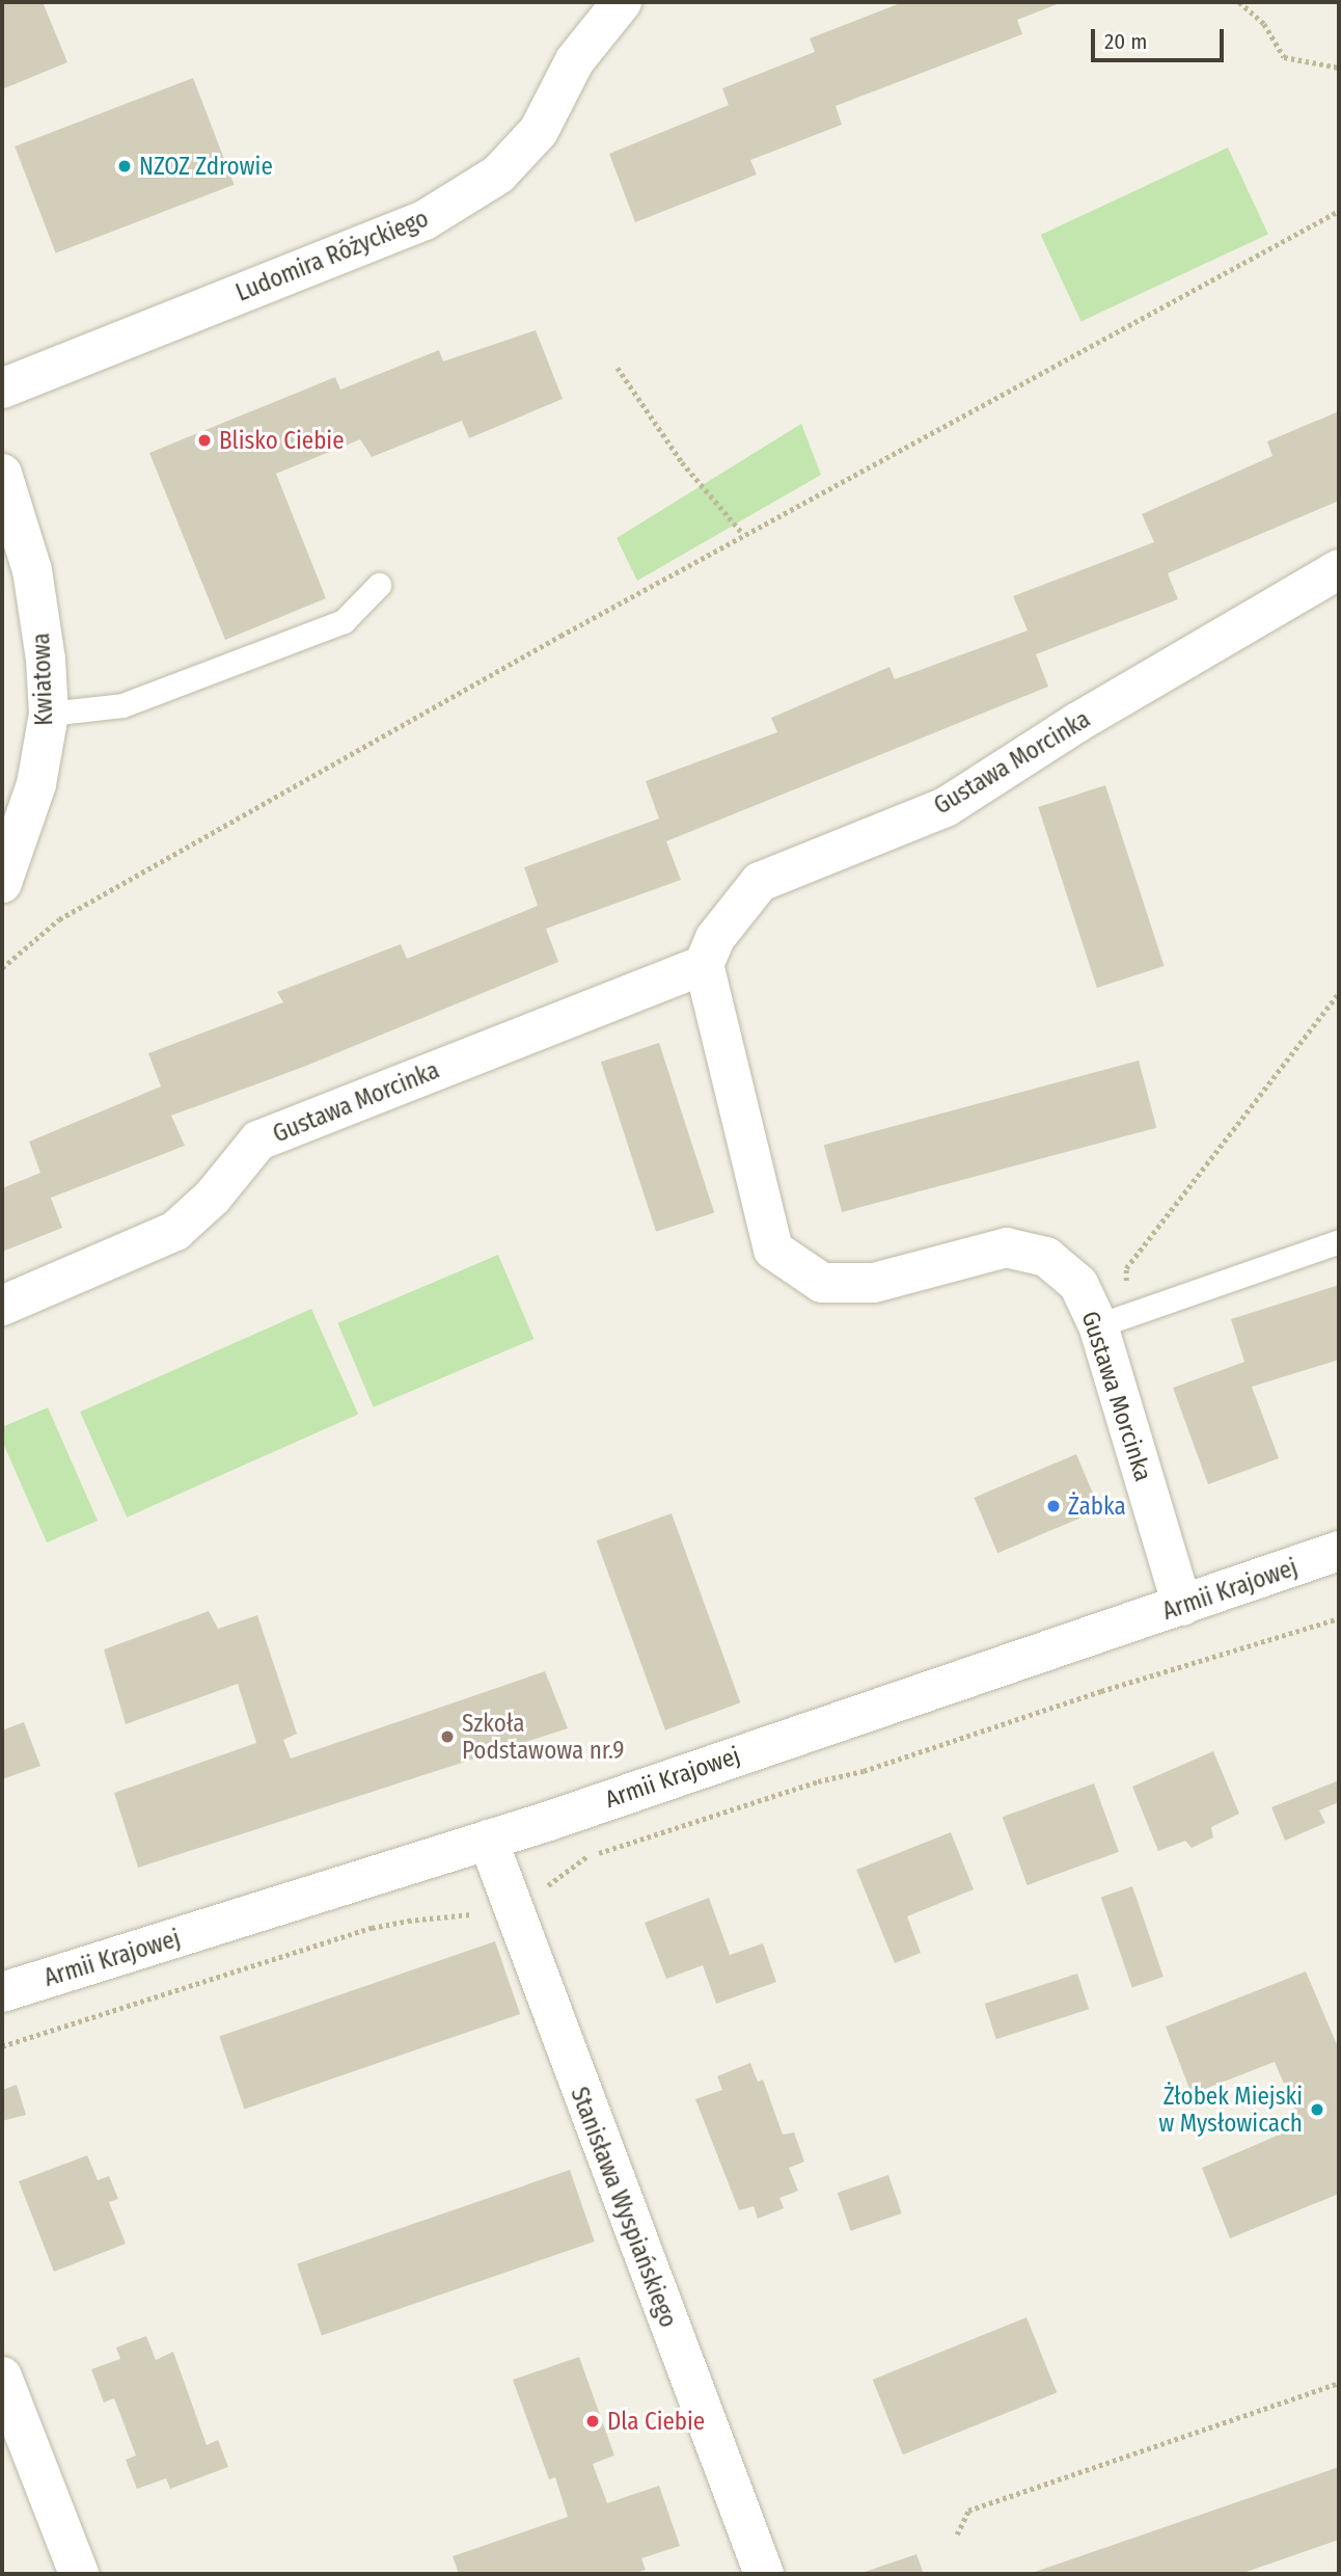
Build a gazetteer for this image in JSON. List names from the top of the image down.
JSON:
{
  "streets": {
    "street": [
      "Ludomira Różyckiego",
      "Kwiatowa",
      "Gustawa Morcinka",
      "Armii Krajowej",
      "Stanisława Wyspiańskiego"
    ]
  },
  "crossings": [
    ["Gustawa Morcinka", "Armii Krajowej"],
    ["Armii Krajowej", "Stanisława Wyspiańskiego"]
  ],
  "places": [
    "NZOZ Zdrowie",
    "Blisko Ciebie",
    "Żabka",
    "Szkoła Podstawowa nr.9",
    "Żłobek Miejski w Mysłowicach",
    "Dla Ciebie"
  ],
  "scale_bar": "20 m"
}
